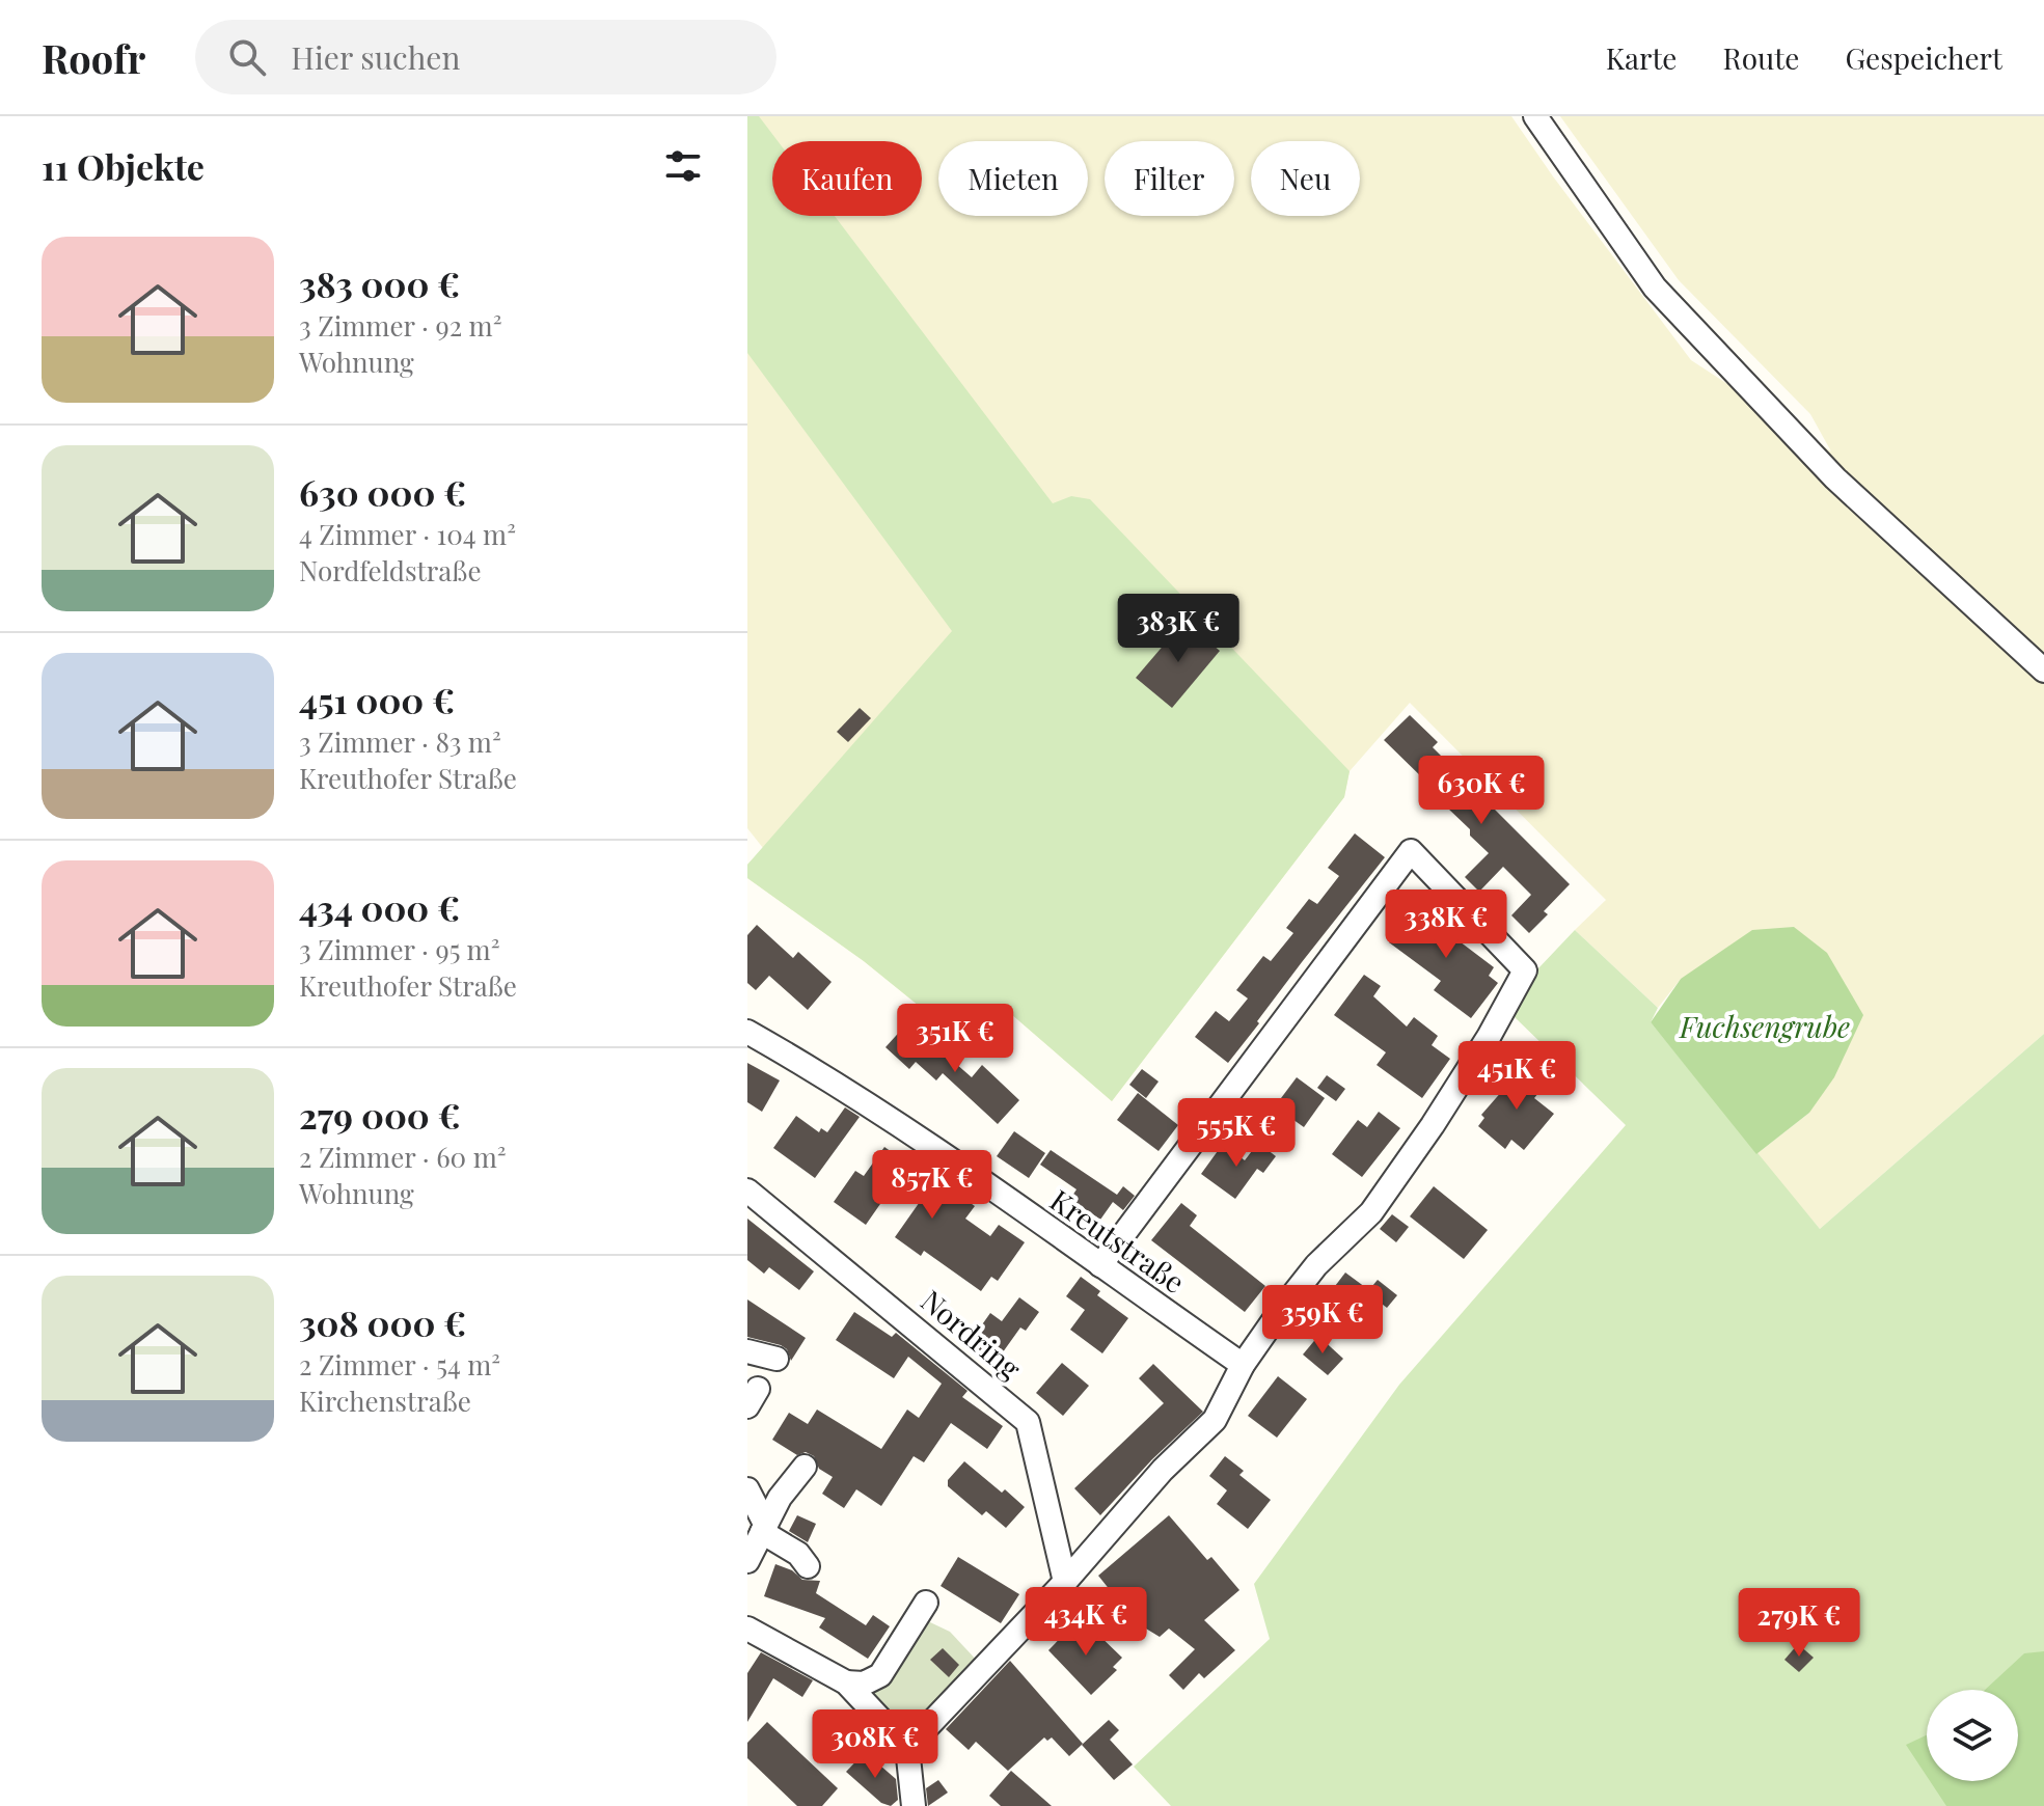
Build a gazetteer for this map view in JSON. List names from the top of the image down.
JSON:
{
  "streets": {
    "street": ["Kreutstraße", "Nordring"]
  },
  "parks": ["Fuchsengrube"],
  "page": {
    "header": "Roofr",
    "search": "Hier suchen",
    "nav": ["Karte", "Route", "Gespeichert"],
    "heading": "11 Objekte",
    "chip": [
      "Kaufen",
      "Mieten",
      "Filter",
      "Neu"
    ],
    "list": [
      {
        "name": "383 000 €",
        "note": "3 Zimmer · 92 m² · Wohnung"
      },
      {
        "name": "630 000 €",
        "note": "4 Zimmer · 104 m² · Nordfeldstraße"
      },
      {
        "name": "451 000 €",
        "note": "3 Zimmer · 83 m² · Kreuthofer Straße"
      },
      {
        "name": "434 000 €",
        "note": "3 Zimmer · 95 m² · Kreuthofer Straße"
      },
      {
        "name": "279 000 €",
        "note": "2 Zimmer · 60 m² · Wohnung"
      },
      {
        "name": "308 000 €",
        "note": "2 Zimmer · 54 m² · Kirchenstraße"
      }
    ],
    "price": [
      "383K €",
      "630K €",
      "338K €",
      "351K €",
      "451K €",
      "555K €",
      "857K €",
      "359K €",
      "434K €",
      "279K €",
      "308K €"
    ]
  }
}
